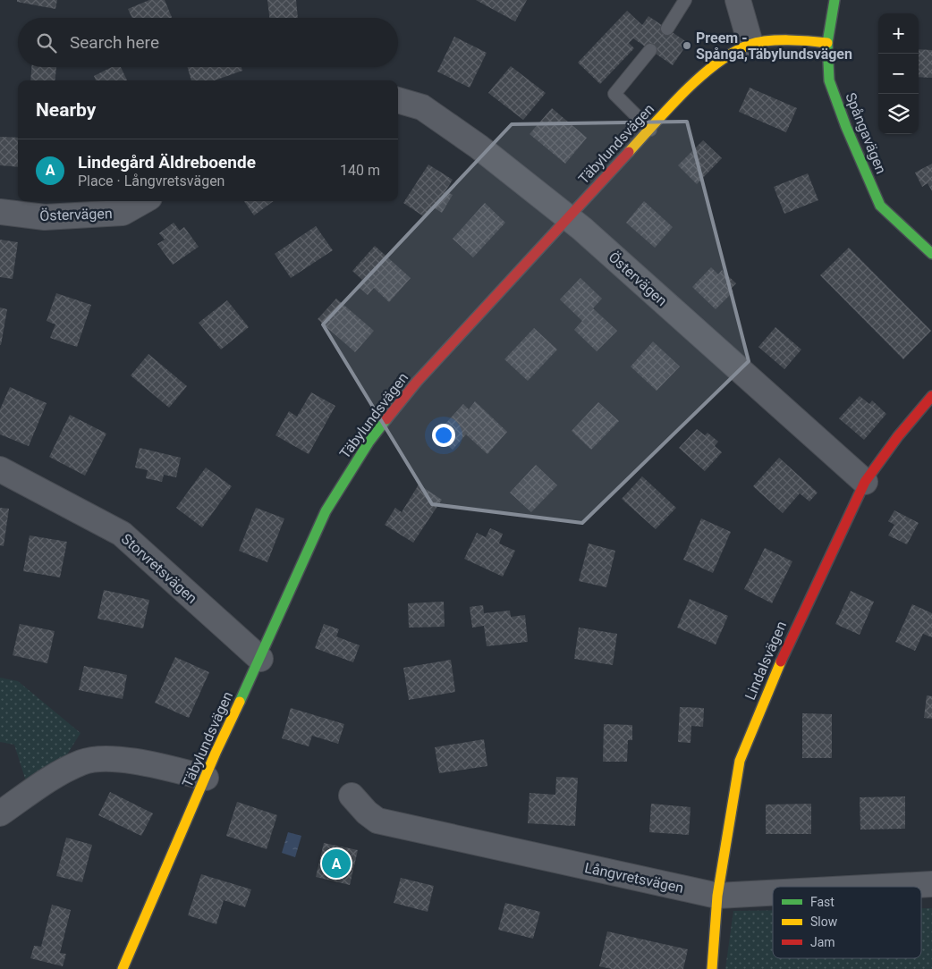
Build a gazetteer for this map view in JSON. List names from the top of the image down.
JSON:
{
  "streets": {
    "street": [
      "Spångavägen",
      "Täbylundsvägen",
      "Östervägen",
      "Storvretsvägen",
      "Lindalsvägen",
      "Långvretsvägen"
    ]
  },
  "crossings": [
    ["Spångavägen", "Täbylundsvägen"],
    ["Täbylundsvägen", "Östervägen"],
    ["Täbylundsvägen", "Storvretsvägen"],
    ["Östervägen", "Lindalsvägen"],
    ["Lindalsvägen", "Långvretsvägen"]
  ],
  "places": ["Preem - Spånga,Täbylundsvägen"],
  "legend": ["Fast", "Slow", "Jam"],
  "page": {
    "map_buttons": ["+", "−"],
    "search": "Search here",
    "heading": "Nearby",
    "list": [
      {
        "mark": "A",
        "name": "Lindegård Äldreboende",
        "note": "Place · Långvretsvägen",
        "value": "140 m"
      }
    ],
    "pins": "A"
  }
}
